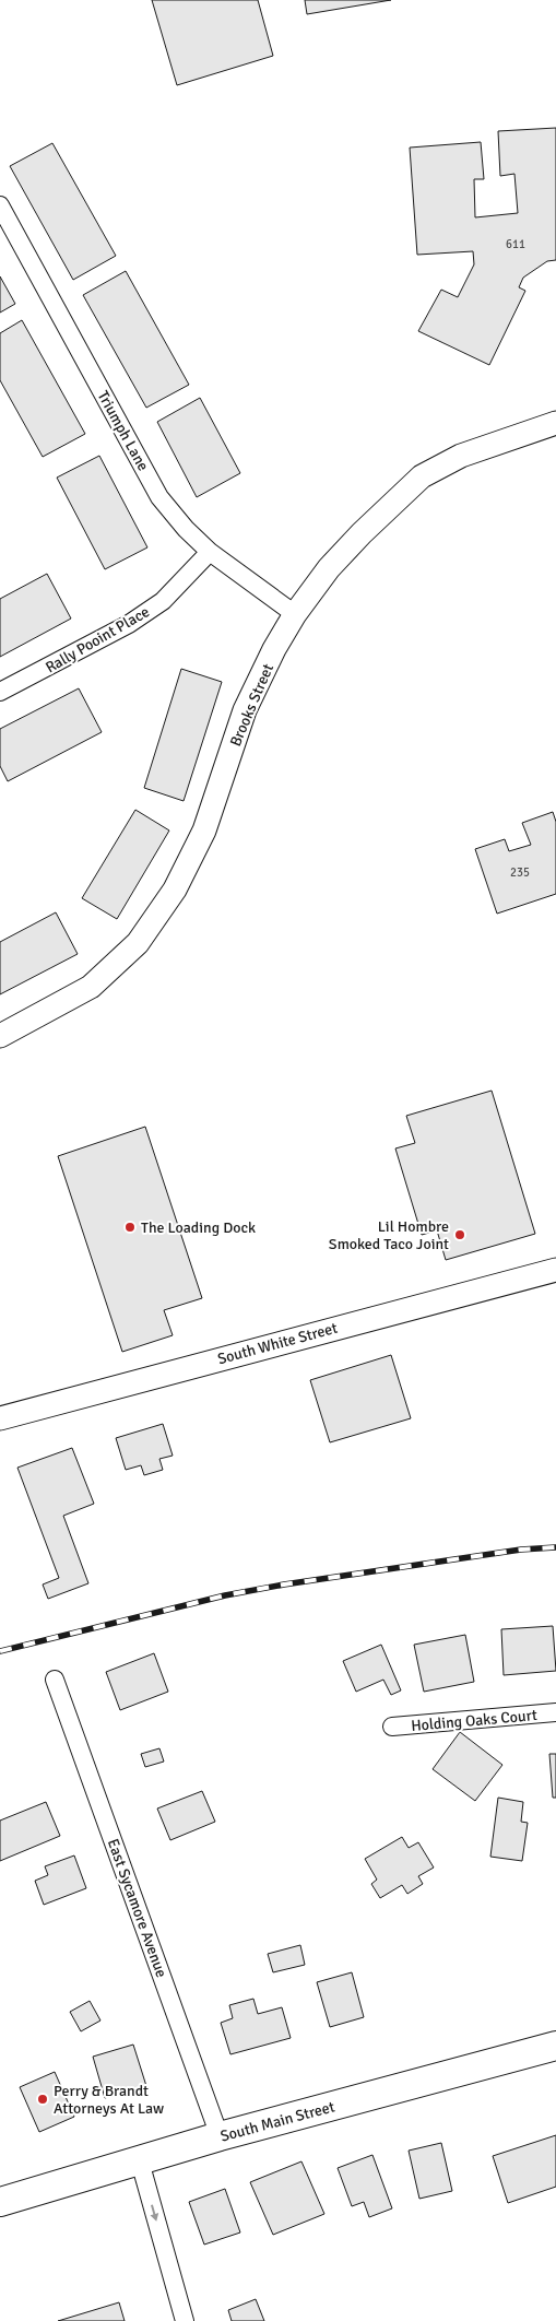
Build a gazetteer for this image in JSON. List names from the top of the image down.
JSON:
{
  "streets": {
    "main road": ["South Main Street"],
    "street": [
      "Triumph Lane",
      "Rally Pooint Place",
      "Brooks Street",
      "South White Street",
      "Holding Oaks Court",
      "East Sycamore Avenue"
    ]
  },
  "crossings": [
    ["Triumph Lane", "Rally Pooint Place"],
    ["Triumph Lane", "Brooks Street"],
    ["East Sycamore Avenue", "South Main Street"]
  ],
  "places": ["The Loading Dock", "Lil Hombre Smoked Taco Joint", "Perry & Brandt Attorneys At Law"],
  "house_numbers": ["611", "235"]
}
